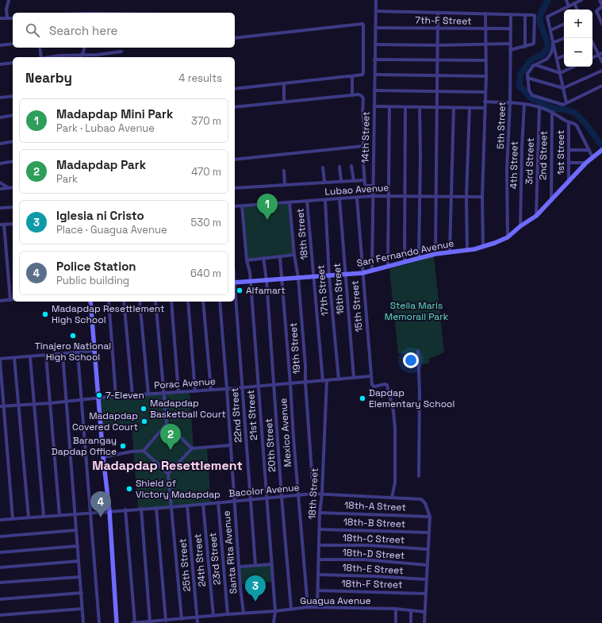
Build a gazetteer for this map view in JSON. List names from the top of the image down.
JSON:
{
  "streets": {
    "main road": ["San Fernando Avenue"],
    "street": [
      "7th-F Street",
      "5th Street",
      "14th Street",
      "1st Street",
      "2nd Street",
      "3rd Street",
      "4th Street",
      "Lubao Avenue",
      "18th Street",
      "16th Street",
      "17th Street",
      "15th Street",
      "19th Street",
      "Porac Avenue",
      "22nd Street",
      "21st Street",
      "Mexico Avenue",
      "20th Street",
      "Bacolor Avenue",
      "18th-A Street",
      "18th-B Street",
      "18th-C Street",
      "Santa Rita Avenue",
      "18th-D Street",
      "23rd Street",
      "24th Street",
      "25th Street",
      "18th-E Street",
      "18th-F Street",
      "Guagua Avenue"
    ]
  },
  "crossings": [
    ["7th-F Street", "5th Street"],
    ["7th-F Street", "14th Street"],
    ["5th Street", "San Fernando Avenue"],
    ["14th Street", "Lubao Avenue"],
    ["14th Street", "San Fernando Avenue"],
    ["1st Street", "San Fernando Avenue"],
    ["2nd Street", "San Fernando Avenue"],
    ["3rd Street", "San Fernando Avenue"],
    ["4th Street", "San Fernando Avenue"],
    ["Lubao Avenue", "18th Street"],
    ["Lubao Avenue", "16th Street"],
    ["Lubao Avenue", "17th Street"],
    ["Lubao Avenue", "15th Street"],
    ["Lubao Avenue", "19th Street"],
    ["Lubao Avenue", "21st Street"],
    ["18th Street", "San Fernando Avenue"],
    ["18th Street", "Porac Avenue"],
    ["18th Street", "Bacolor Avenue"],
    ["18th Street", "18th-A Street"],
    ["18th Street", "18th-B Street"],
    ["18th Street", "18th-C Street"],
    ["18th Street", "18th-D Street"],
    ["18th Street", "18th-E Street"],
    ["18th Street", "18th-F Street"],
    ["18th Street", "Guagua Avenue"],
    ["San Fernando Avenue", "16th Street"],
    ["San Fernando Avenue", "17th Street"],
    ["San Fernando Avenue", "15th Street"],
    ["San Fernando Avenue", "19th Street"],
    ["San Fernando Avenue", "21st Street"],
    ["San Fernando Avenue", "Mexico Avenue"],
    ["San Fernando Avenue", "20th Street"],
    ["16th Street", "Porac Avenue"],
    ["17th Street", "Porac Avenue"],
    ["15th Street", "Porac Avenue"],
    ["19th Street", "Porac Avenue"],
    ["19th Street", "Bacolor Avenue"],
    ["Porac Avenue", "22nd Street"],
    ["Porac Avenue", "21st Street"],
    ["Porac Avenue", "Mexico Avenue"],
    ["Porac Avenue", "20th Street"],
    ["Porac Avenue", "Santa Rita Avenue"],
    ["22nd Street", "Bacolor Avenue"],
    ["21st Street", "Bacolor Avenue"],
    ["21st Street", "Guagua Avenue"],
    ["Mexico Avenue", "Bacolor Avenue"],
    ["Mexico Avenue", "Guagua Avenue"],
    ["20th Street", "Bacolor Avenue"],
    ["20th Street", "Guagua Avenue"],
    ["Bacolor Avenue", "18th-A Street"],
    ["Bacolor Avenue", "Santa Rita Avenue"],
    ["Bacolor Avenue", "23rd Street"],
    ["Bacolor Avenue", "24th Street"],
    ["Bacolor Avenue", "25th Street"],
    ["Santa Rita Avenue", "Guagua Avenue"],
    ["23rd Street", "Guagua Avenue"],
    ["24th Street", "Guagua Avenue"],
    ["25th Street", "Guagua Avenue"]
  ],
  "districts": ["Madapdap Resettlement"],
  "parks": ["Stella Maris Memorail Park"],
  "places": [
    "Alfamart",
    "Madapdap Resettlement High School",
    "Tinajero National High School",
    "7-Eleven",
    "Dapdap Elementary School",
    "Madapdap Basketball Court",
    "Madapdap Covered Court",
    "Barangay Dapdap Office",
    "Shield of Victory Madapdap"
  ],
  "page": {
    "map_buttons": ["+", "−"],
    "search": "Search here",
    "heading": ["Nearby", "4 results"],
    "list": [
      {
        "mark": "1",
        "name": "Madapdap Mini Park",
        "note": "Park · Lubao Avenue",
        "value": "370 m"
      },
      {
        "mark": "2",
        "name": "Madapdap Park",
        "note": "Park",
        "value": "470 m"
      },
      {
        "mark": "3",
        "name": "Iglesia ni Cristo",
        "note": "Place · Guagua Avenue",
        "value": "530 m"
      },
      {
        "mark": "4",
        "name": "Police Station",
        "note": "Public building",
        "value": "640 m"
      }
    ],
    "pins": [
      "1",
      "2",
      "4",
      "3"
    ]
  }
}
